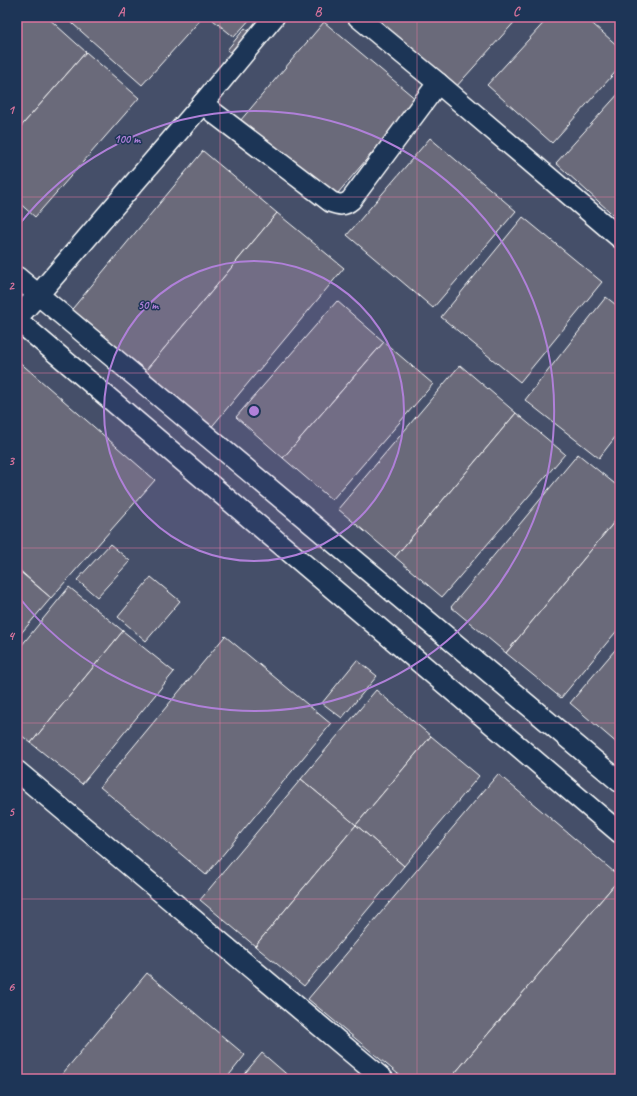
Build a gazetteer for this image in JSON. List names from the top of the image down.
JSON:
{
  "grid": {
    "columns": ["A", "B", "C"],
    "rows": [
      "1",
      "2",
      "3",
      "4",
      "5",
      "6"
    ]
  },
  "rings": ["100 m", "50 m"]
}
